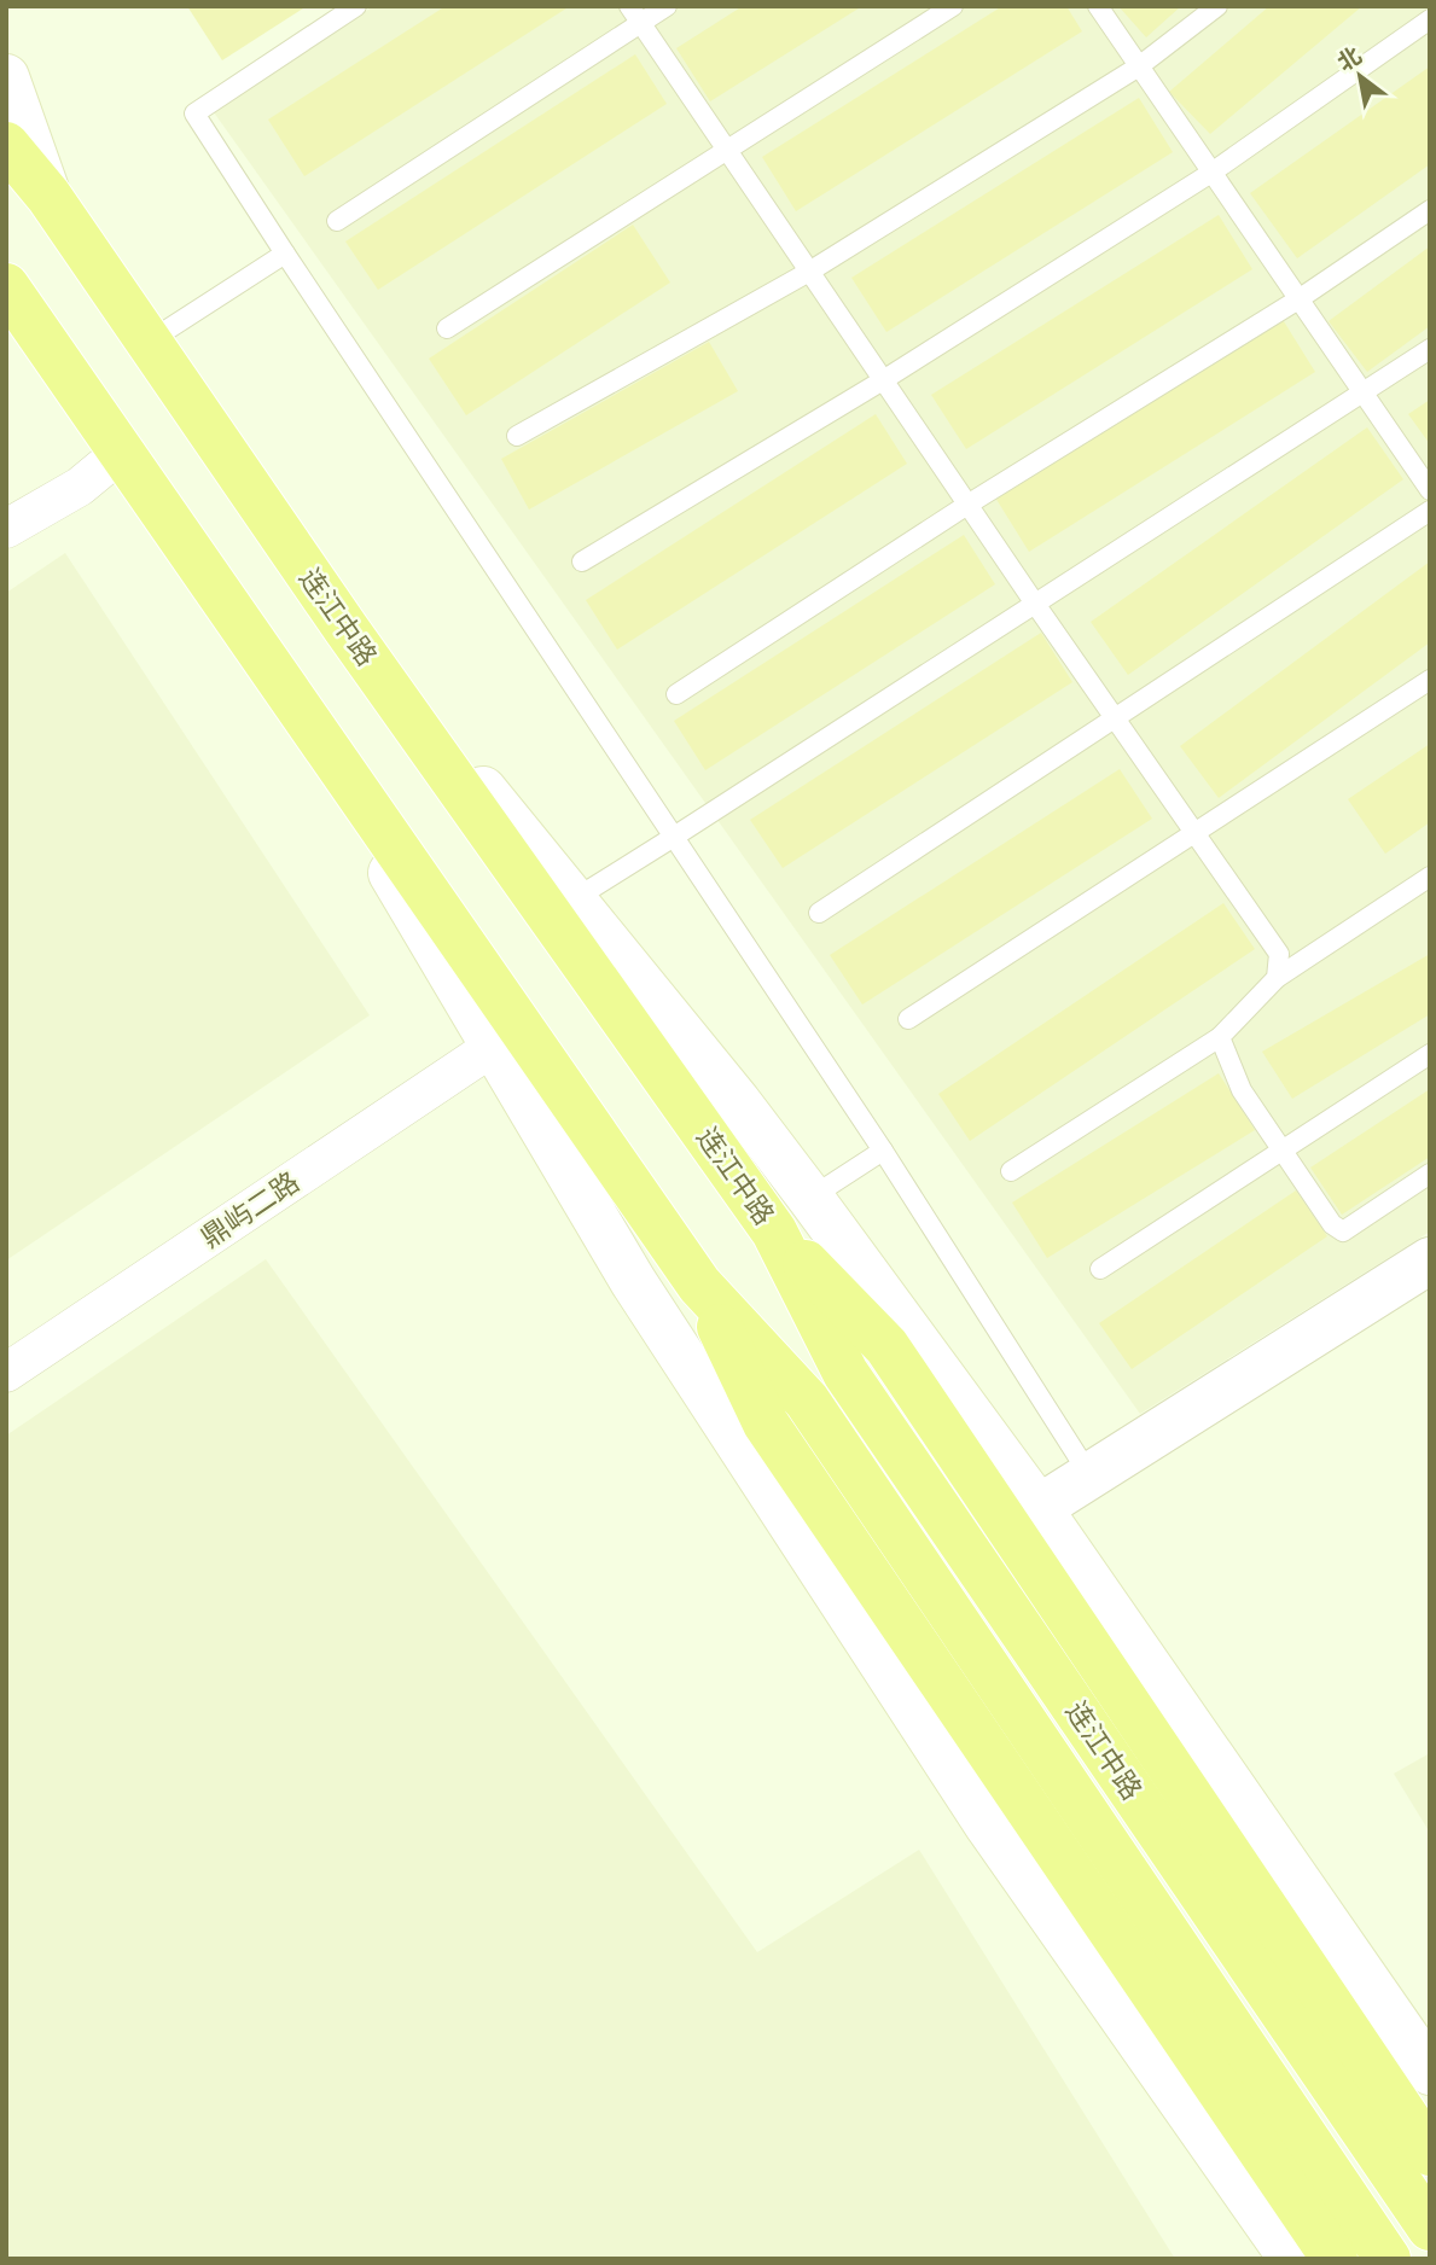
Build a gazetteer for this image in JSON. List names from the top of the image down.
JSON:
{
  "streets": {
    "highway": ["连江中路"],
    "street": ["鼎屿二路"]
  },
  "north": "top left"
}
